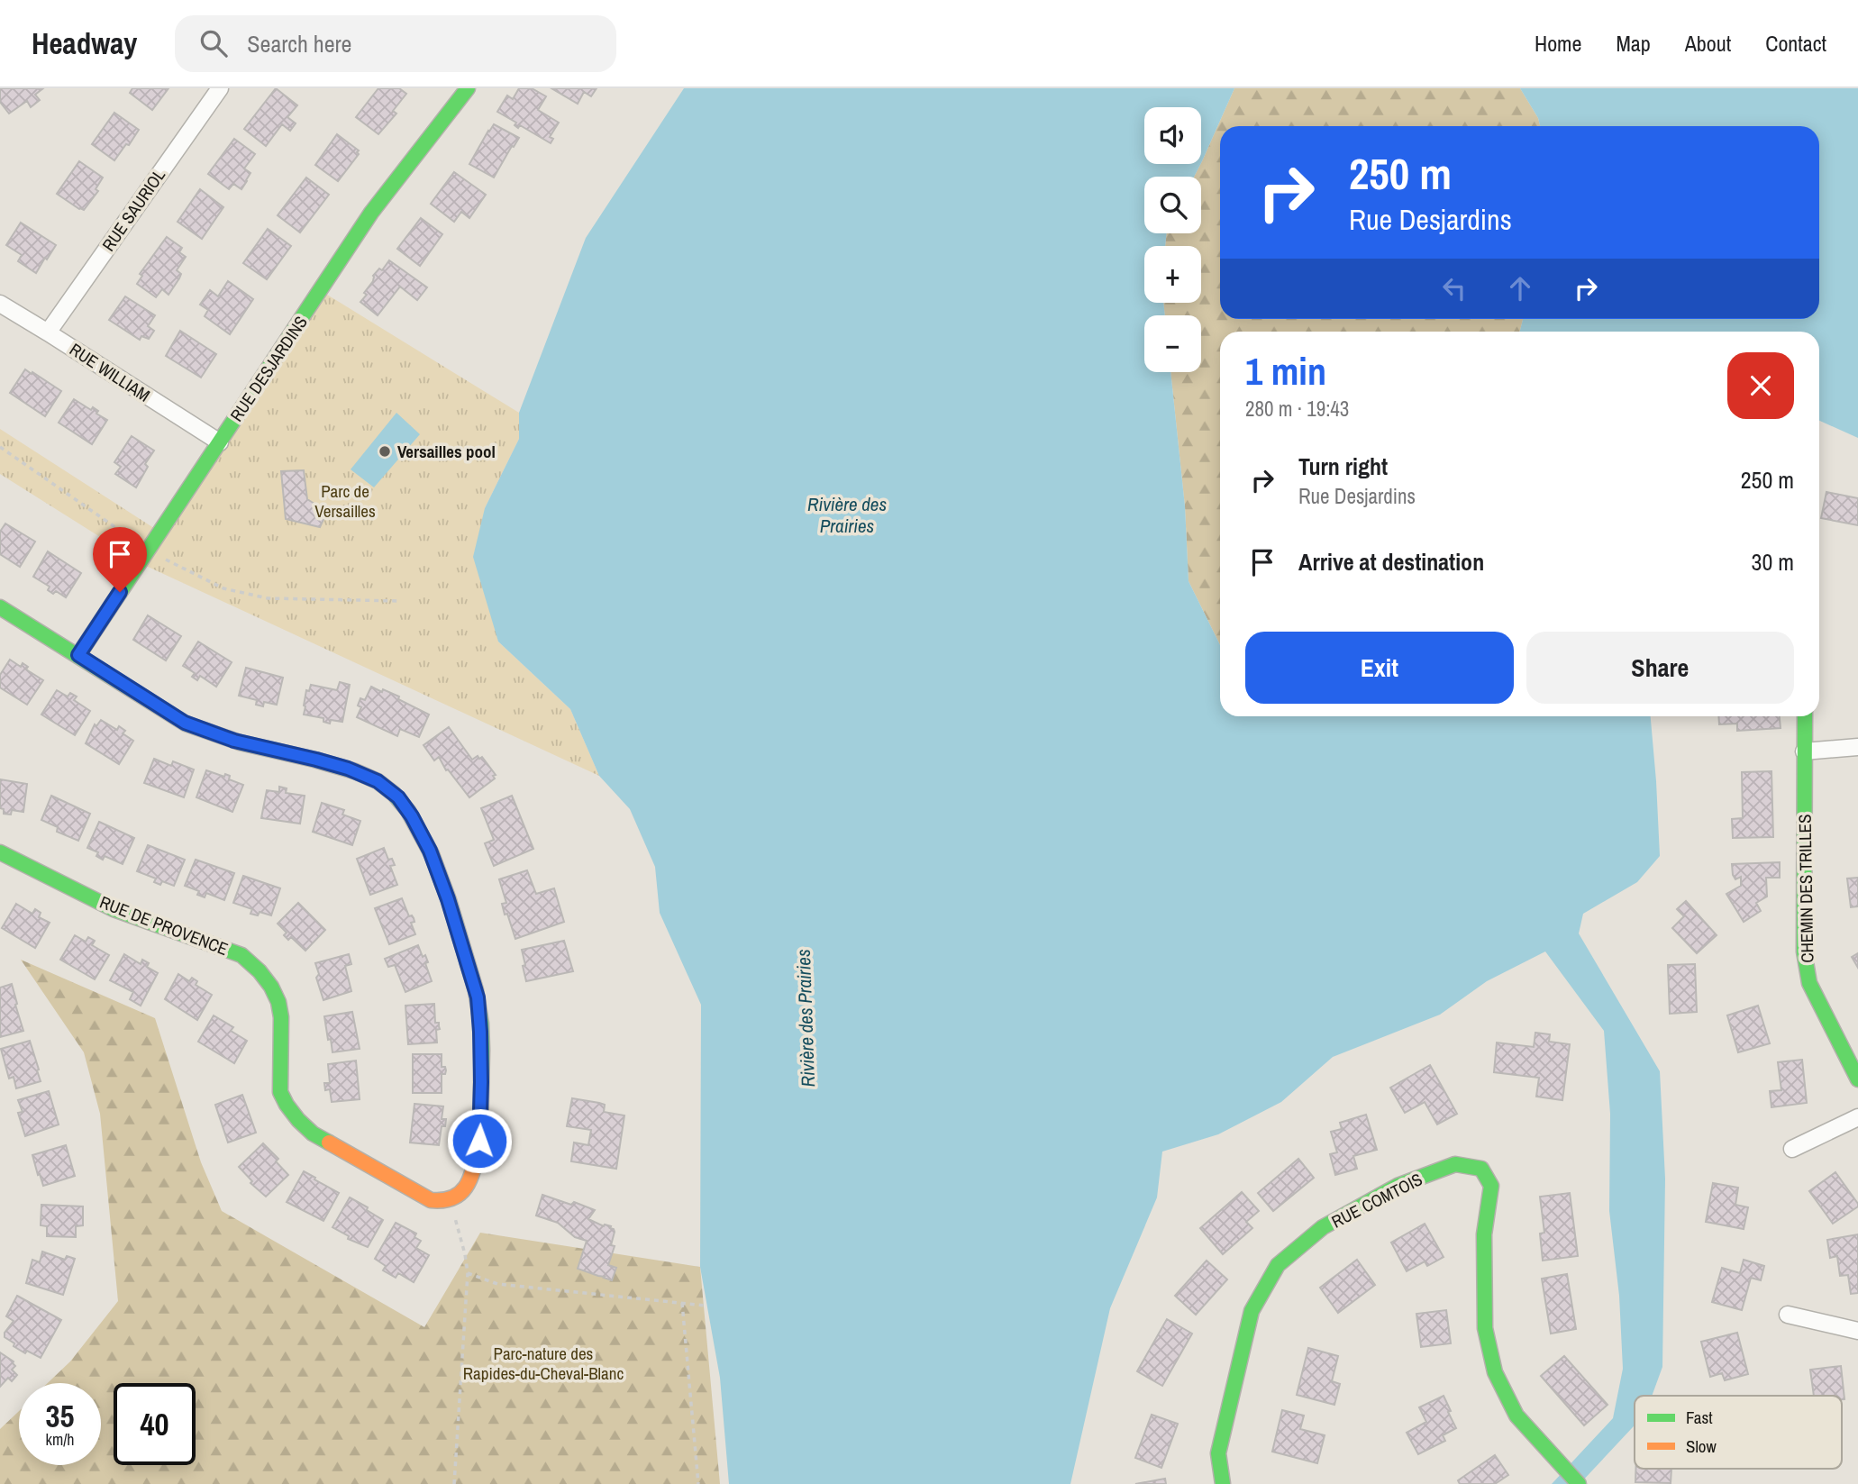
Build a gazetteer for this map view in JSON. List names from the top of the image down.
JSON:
{
  "streets": {
    "street": [
      "RUE SAURIOL",
      "RUE DESJARDINS",
      "RUE WILLIAM",
      "CHEMIN DES TRILLES",
      "RUE DE PROVENCE",
      "RUE COMTOIS"
    ]
  },
  "crossings": [
    ["RUE SAURIOL", "RUE WILLIAM"],
    ["RUE DESJARDINS", "RUE WILLIAM"]
  ],
  "water": ["Rivière des Prairies"],
  "parks": ["Parc de Versailles", "Parc-nature des Rapides-du-Cheval-Blanc"],
  "places": ["Versailles pool"],
  "legend": ["Fast", "Slow"],
  "page": {
    "header": "Headway",
    "search": "Search here",
    "nav": [
      "Home",
      "Map",
      "About",
      "Contact"
    ],
    "map_buttons": ["+", "−"],
    "turn": ["250 m", "Rue Desjardins"],
    "heading": ["1 min", "280 m · 19:43"],
    "list": [
      {
        "name": "Turn right",
        "note": "Rue Desjardins",
        "value": "250 m"
      },
      {
        "name": "Arrive at destination",
        "value": "30 m"
      }
    ],
    "buttons": ["Exit", "Share"],
    "speed": "35 km/h",
    "limit": "40"
  }
}
